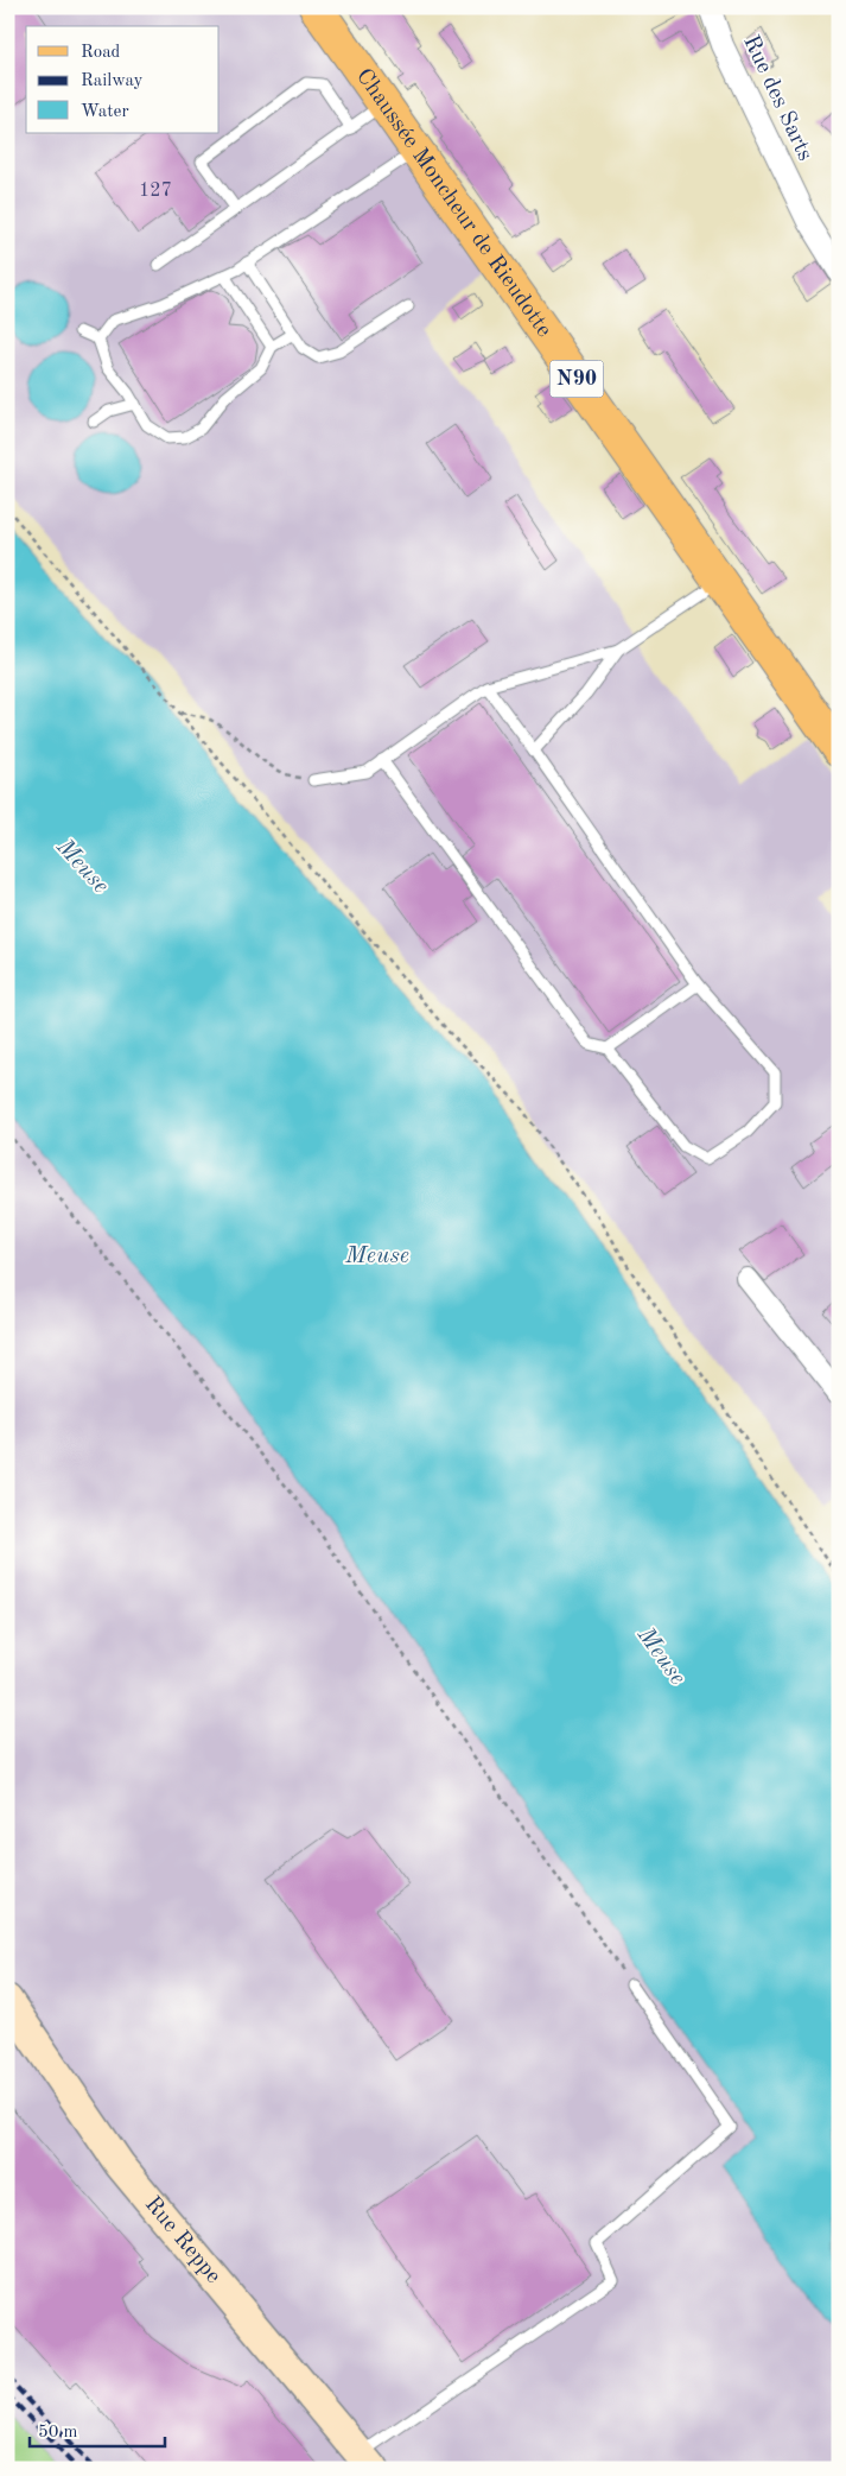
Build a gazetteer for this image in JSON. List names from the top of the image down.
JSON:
{
  "streets": {
    "main road": ["Chaussée Moncheur de Rieudotte", "N90", "Rue Reppe"],
    "street": ["Rue des Sarts"]
  },
  "water": ["Meuse"],
  "house_numbers": ["127"],
  "legend": ["Road", "Railway", "Water"],
  "scale_bar": "50 m"
}
